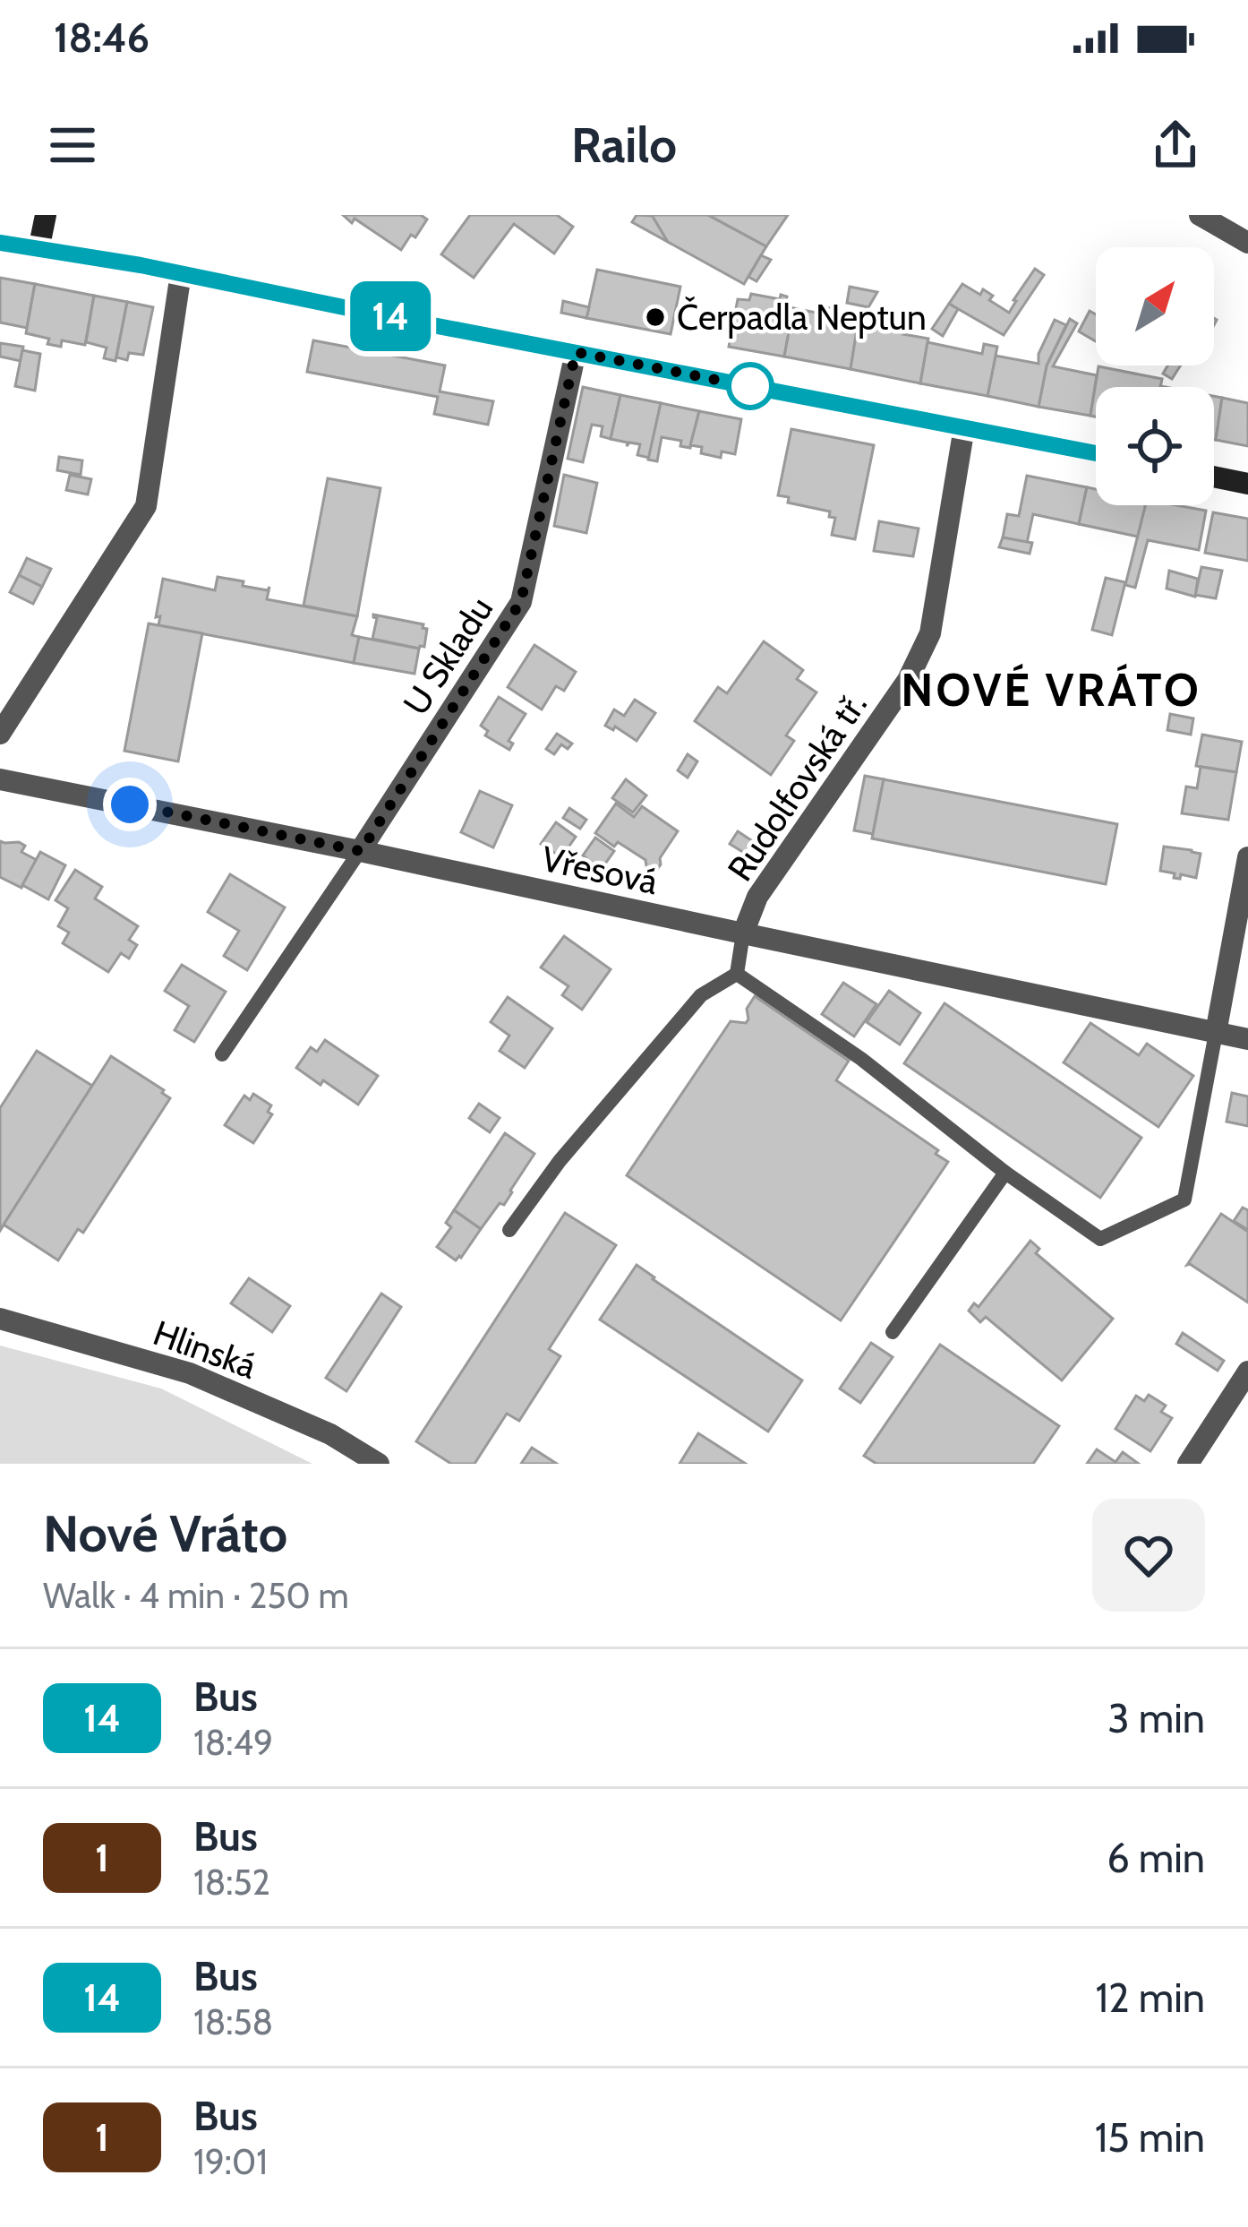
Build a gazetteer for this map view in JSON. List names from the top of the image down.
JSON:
{
  "streets": {
    "street": [
      "U Skladu",
      "Rudolfovská tř.",
      "Vřesová",
      "Hlinská"
    ]
  },
  "crossings": [
    ["U Skladu", "Vřesová"],
    ["Rudolfovská tř.", "Vřesová"]
  ],
  "districts": ["NOVÉ VRÁTO"],
  "places": ["Čerpadla Neptun"],
  "lines": ["bus line 14"],
  "north": "top right",
  "page": {
    "status": "18:46",
    "header": "Railo",
    "on_map": "14",
    "heading": ["Nové Vráto", "Walk · 4 min · 250 m"],
    "list": [
      {
        "mark": "14",
        "name": "Bus",
        "note": "18:49",
        "value": "3 min"
      },
      {
        "mark": "1",
        "name": "Bus",
        "note": "18:52",
        "value": "6 min"
      },
      {
        "mark": "14",
        "name": "Bus",
        "note": "18:58",
        "value": "12 min"
      },
      {
        "mark": "1",
        "name": "Bus",
        "note": "19:01",
        "value": "15 min"
      }
    ]
  }
}
